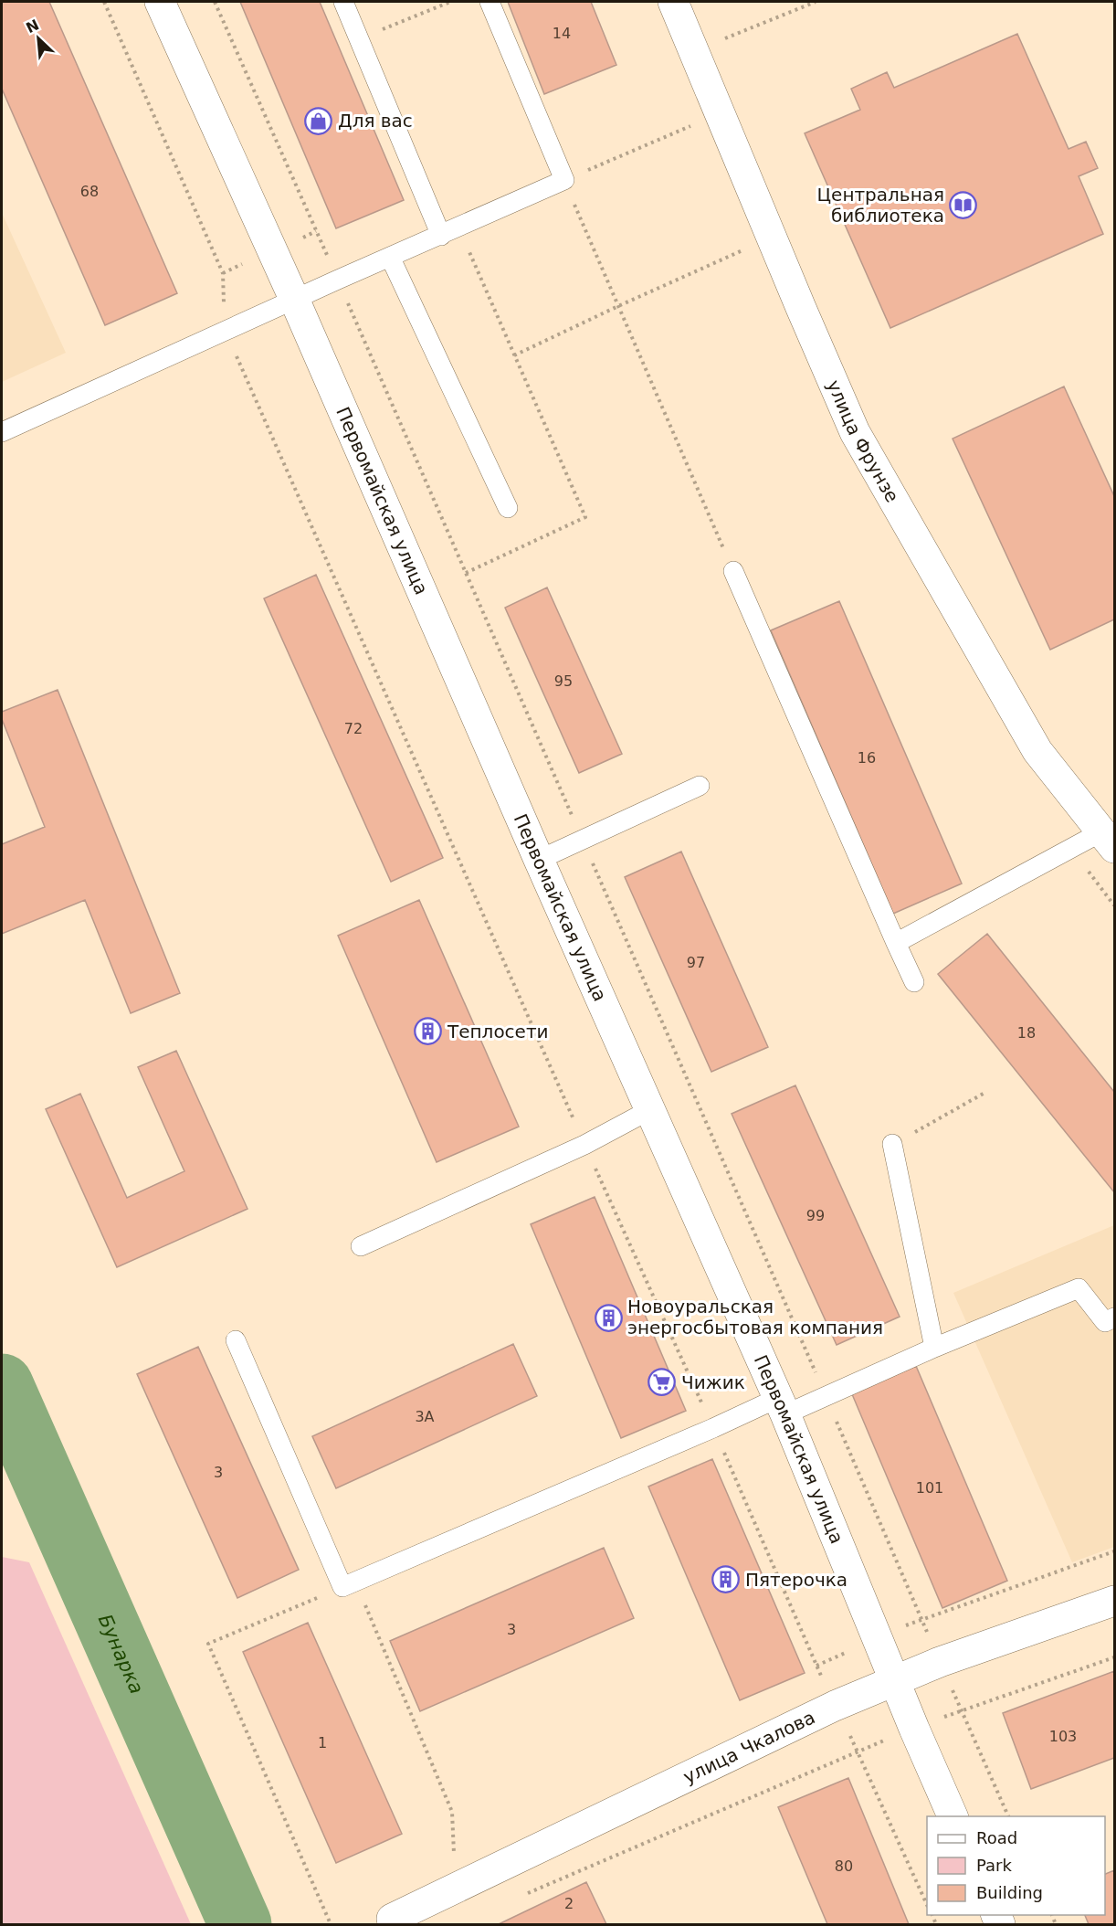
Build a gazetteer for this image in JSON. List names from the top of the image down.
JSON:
{
  "streets": {
    "main road": ["улица Фрунзе", "Первомайская улица", "улица Чкалова"]
  },
  "crossings": [
    ["Первомайская улица", "улица Чкалова"]
  ],
  "water": ["Бунарка"],
  "places": {
    "shop": ["Для вас"],
    "library": ["Центральная библиотека"],
    "building": ["Теплосети", "Новоуральская энергосбытовая компания", "Пятерочка"],
    "supermarket": ["Чижик"]
  },
  "house_numbers": [
    "14",
    "68",
    "95",
    "72",
    "16",
    "97",
    "18",
    "99",
    "3А",
    "3",
    "101",
    "3",
    "103",
    "1",
    "80",
    "2"
  ],
  "legend": ["Road", "Park", "Building"],
  "north": "top left"
}
